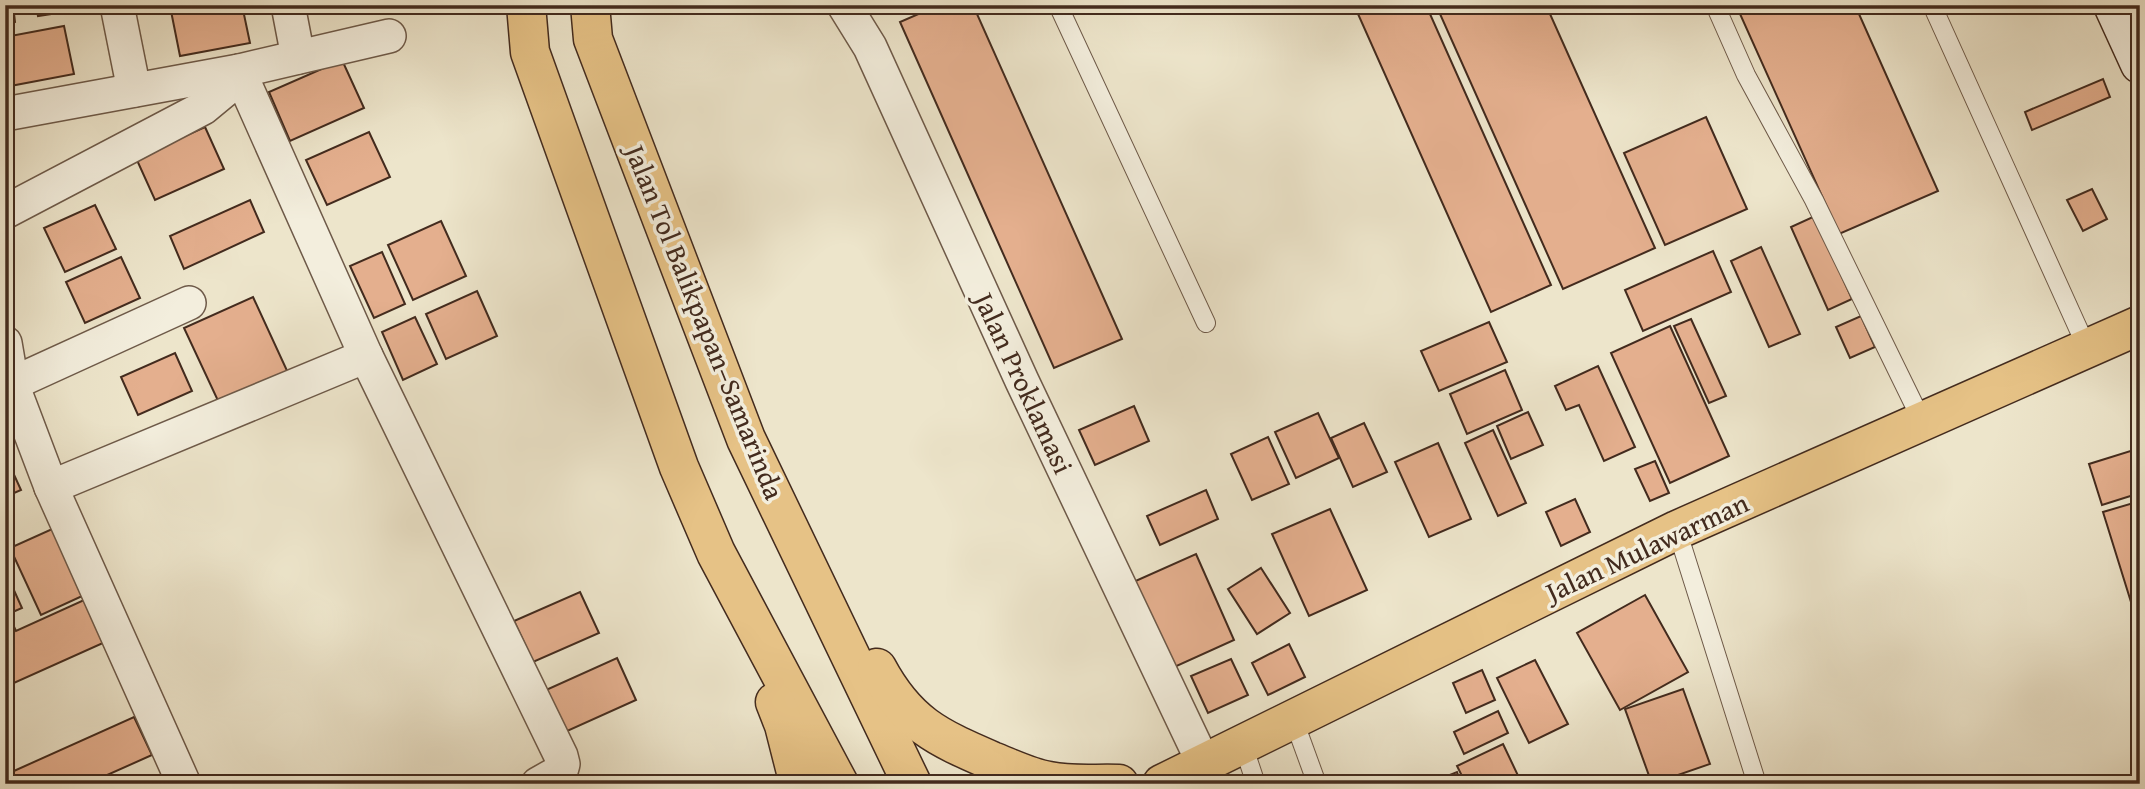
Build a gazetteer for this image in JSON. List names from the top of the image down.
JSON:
{
  "streets": {
    "main road": ["Jalan Tol Balikpapan–Samarinda", "Jalan Mulawarman"],
    "street": ["Jalan Proklamasi"]
  },
  "crossings": [
    ["Jalan Proklamasi", "Jalan Mulawarman"]
  ]
}
